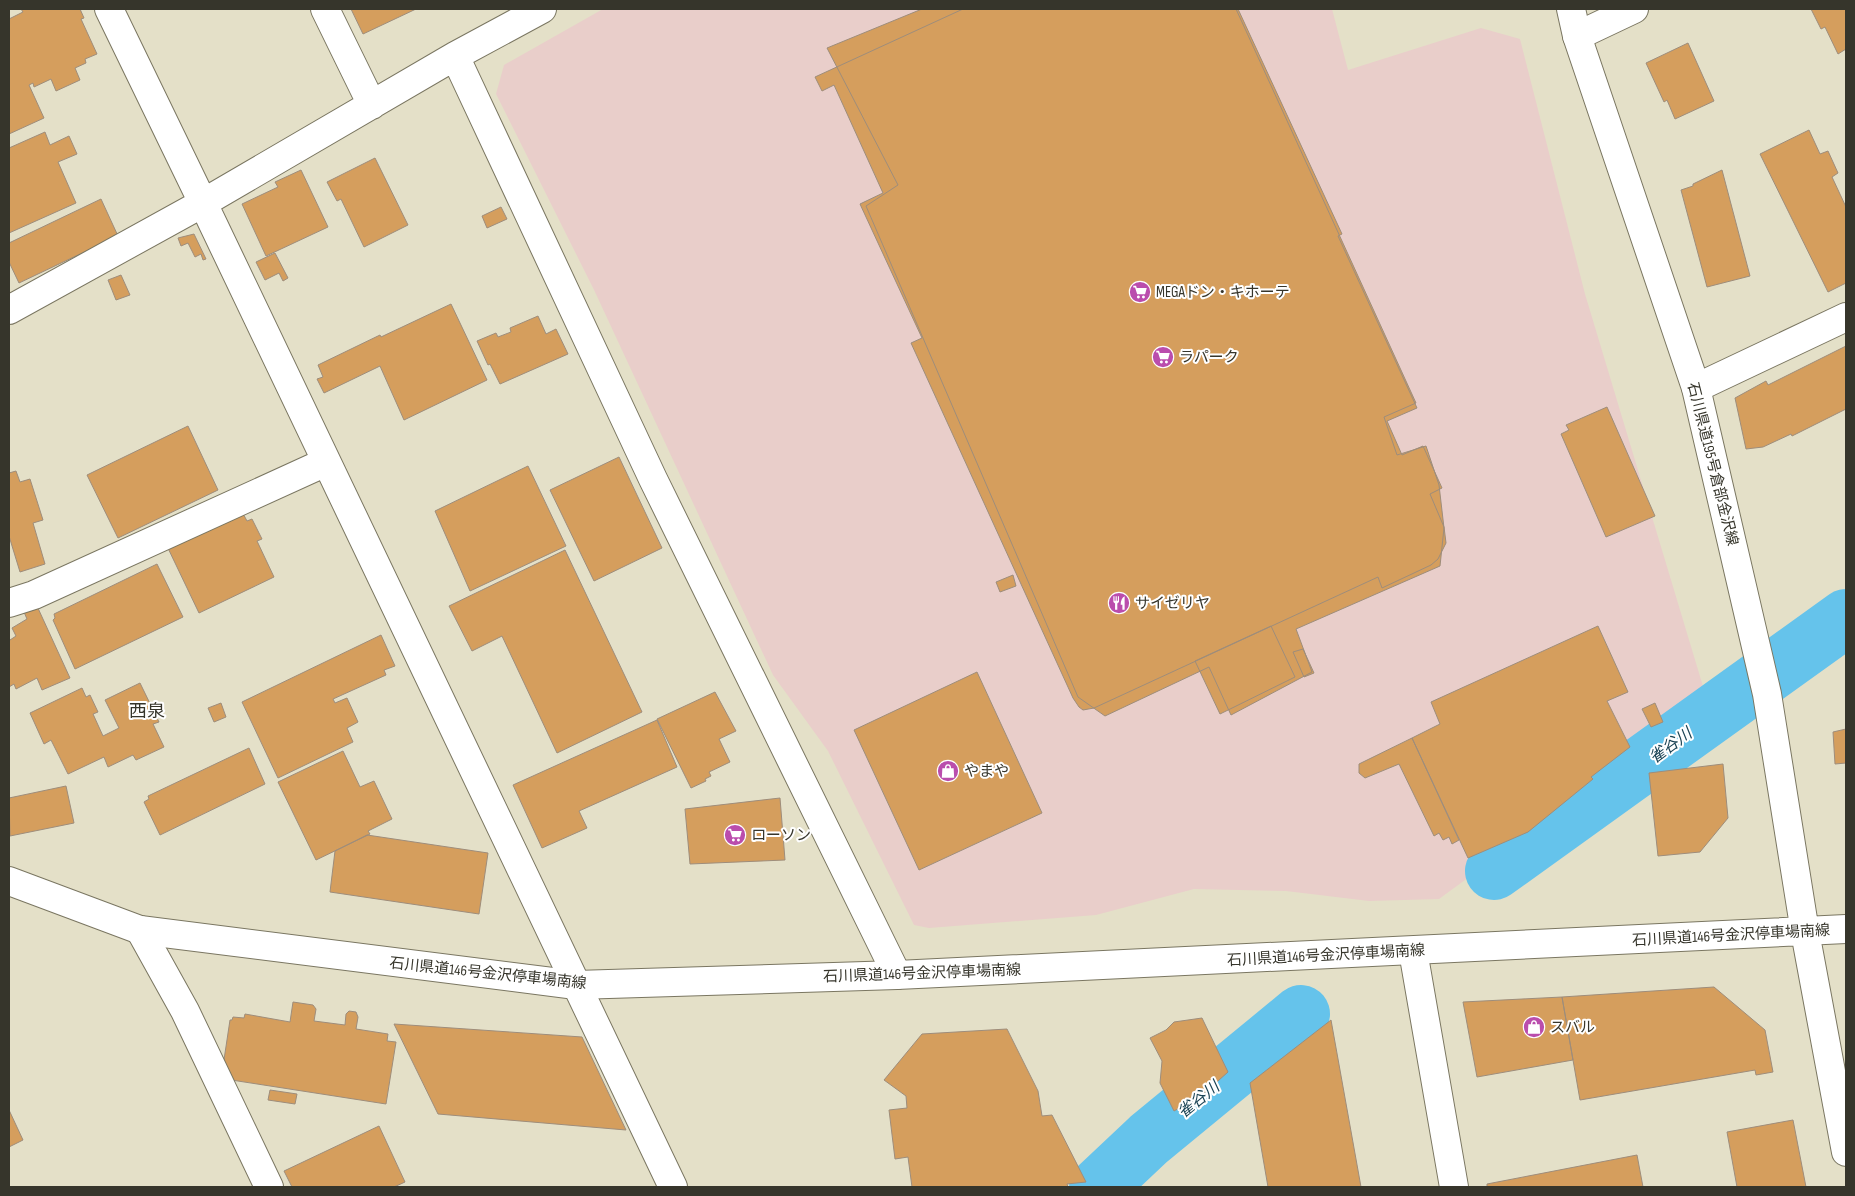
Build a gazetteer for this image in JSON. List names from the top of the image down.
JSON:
{
  "streets": {
    "street": ["石川県道195号倉部金沢線", "石川県道146号金沢停車場南線"]
  },
  "crossings": [
    ["石川県道195号倉部金沢線", "石川県道146号金沢停車場南線"]
  ],
  "districts": ["西泉"],
  "water": ["雀谷川"],
  "places": {
    "supermarket": ["MEGAドン・キホーテ", "ラパーク", "ローソン"],
    "restaurant": ["サイゼリヤ"],
    "shop": ["やまや", "スバル"]
  }
}
